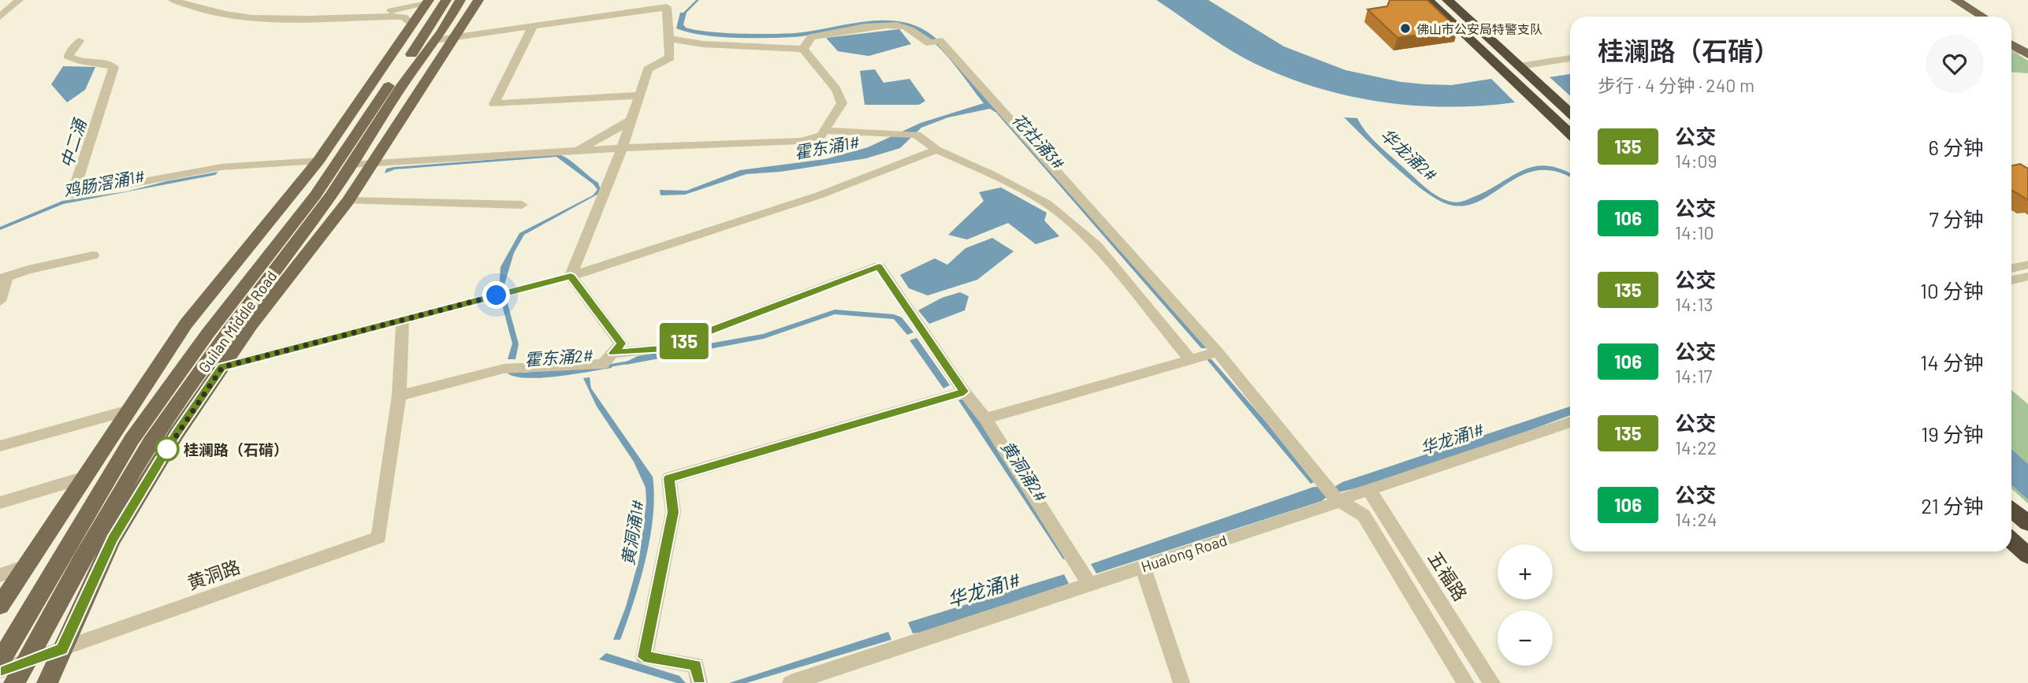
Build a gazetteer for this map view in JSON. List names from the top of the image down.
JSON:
{
  "streets": {
    "main road": ["Guilan Middle Road"],
    "street": ["Hualong Road", "黄洞路", "五福路"]
  },
  "crossings": [
    ["Guilan Middle Road", "黄洞路"],
    ["Hualong Road", "五福路"]
  ],
  "water": [
    "花社涌3#",
    "中二涌",
    "霍东涌1#",
    "华龙涌2#",
    "鸡肠滘涌1#",
    "霍东涌2#",
    "华龙涌1#",
    "黄洞涌2#",
    "黄洞涌1#"
  ],
  "places": ["佛山市公安局特警支队", "桂澜路（石𬒔）"],
  "lines": ["bus line 135"],
  "page": {
    "on_map": "135",
    "heading": ["桂澜路（石𬒔）", "步行 · 4 分钟 · 240 m"],
    "list": [
      {
        "mark": "135",
        "name": "公交",
        "note": "14:09",
        "value": "6 分钟"
      },
      {
        "mark": "106",
        "name": "公交",
        "note": "14:10",
        "value": "7 分钟"
      },
      {
        "mark": "135",
        "name": "公交",
        "note": "14:13",
        "value": "10 分钟"
      },
      {
        "mark": "106",
        "name": "公交",
        "note": "14:17",
        "value": "14 分钟"
      },
      {
        "mark": "135",
        "name": "公交",
        "note": "14:22",
        "value": "19 分钟"
      },
      {
        "mark": "106",
        "name": "公交",
        "note": "14:24",
        "value": "21 分钟"
      }
    ],
    "map_buttons": ["+", "−"]
  }
}
